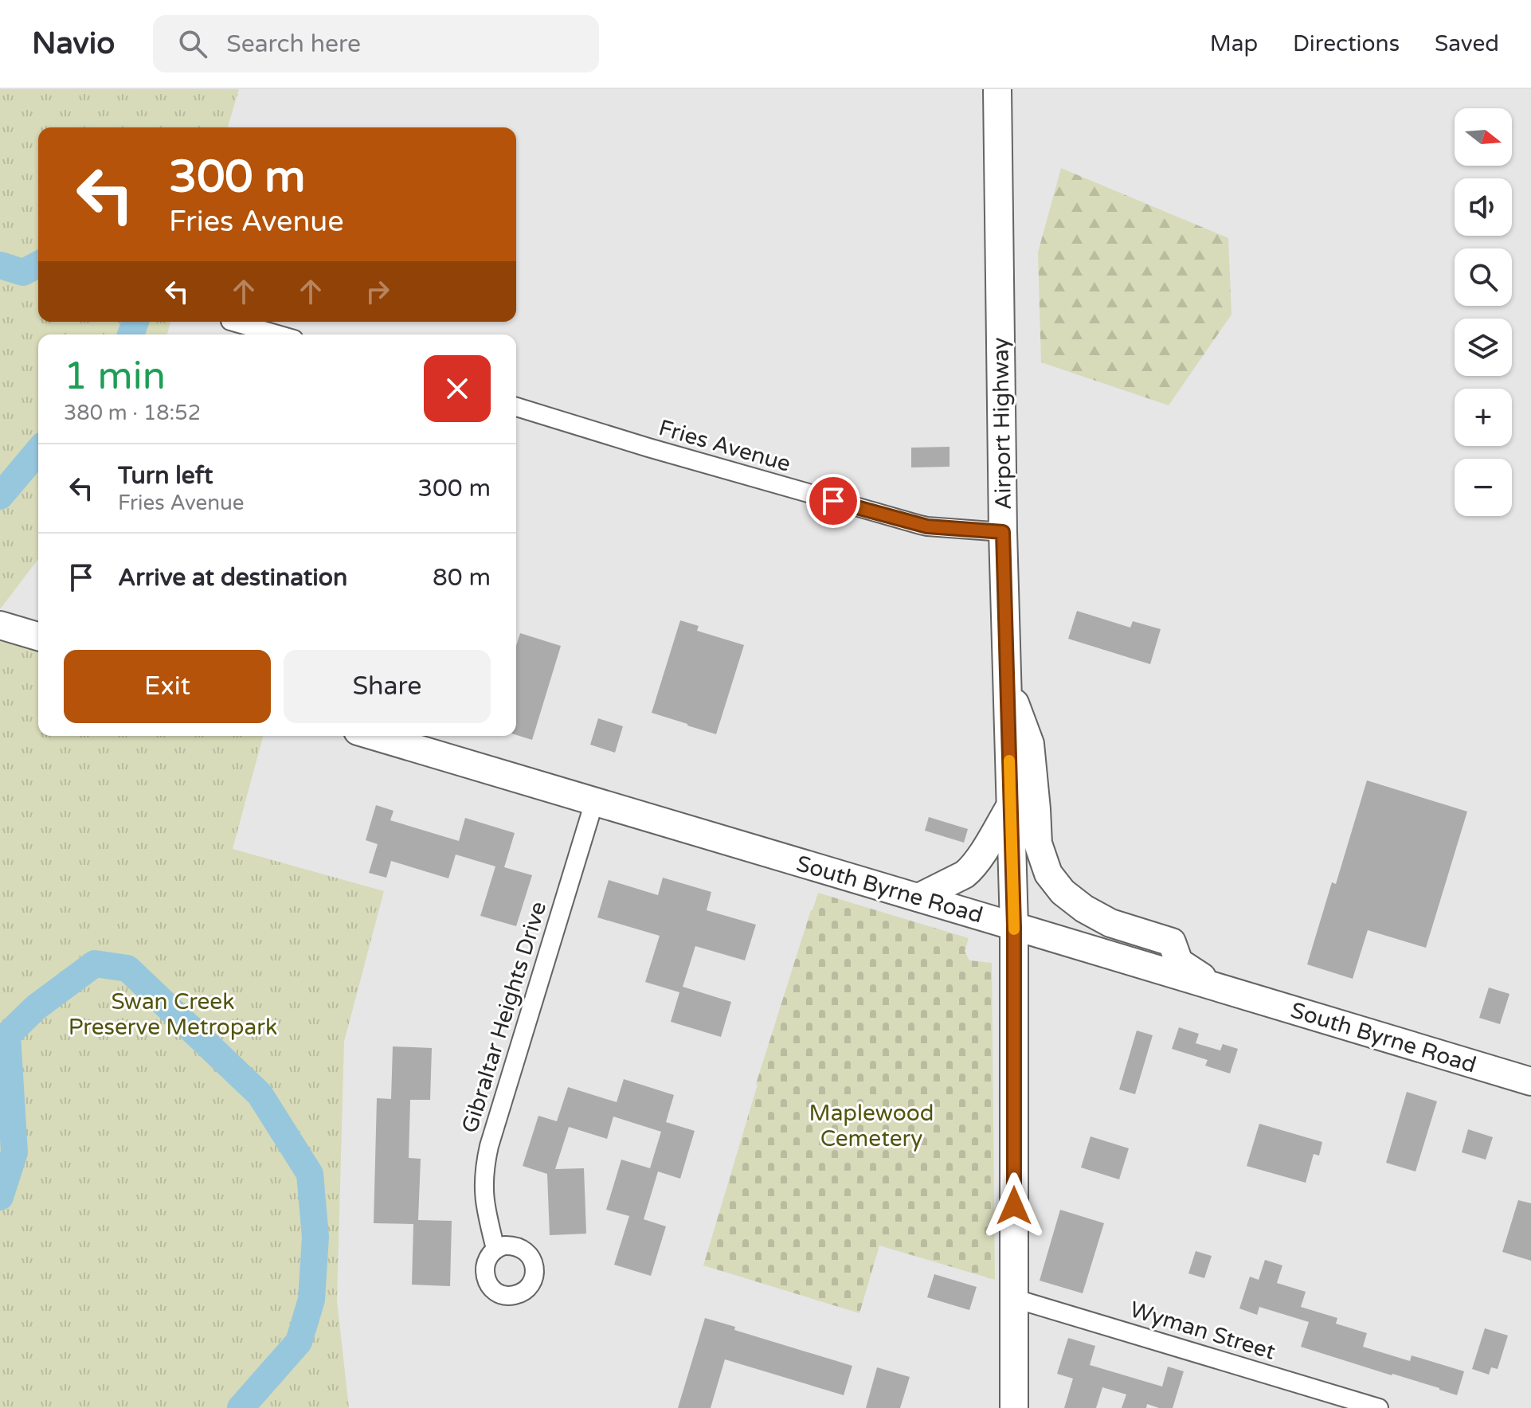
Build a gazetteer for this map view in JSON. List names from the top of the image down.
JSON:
{
  "streets": {
    "main road": ["Airport Highway", "South Byrne Road"],
    "street": ["Fries Avenue", "Gibraltar Heights Drive", "Wyman Street"]
  },
  "crossings": [
    ["Airport Highway", "Fries Avenue"],
    ["Airport Highway", "South Byrne Road"],
    ["Airport Highway", "Wyman Street"],
    ["South Byrne Road", "Gibraltar Heights Drive"]
  ],
  "parks": ["Swan Creek Preserve Metropark", "Maplewood Cemetery"],
  "north": "right",
  "page": {
    "header": "Navio",
    "search": "Search here",
    "nav": ["Map", "Directions", "Saved"],
    "map_buttons": ["+", "−"],
    "turn": ["300 m", "Fries Avenue"],
    "heading": ["1 min", "380 m · 18:52"],
    "list": [
      {
        "name": "Turn left",
        "note": "Fries Avenue",
        "value": "300 m"
      },
      {
        "name": "Arrive at destination",
        "value": "80 m"
      }
    ],
    "buttons": ["Exit", "Share"]
  }
}
